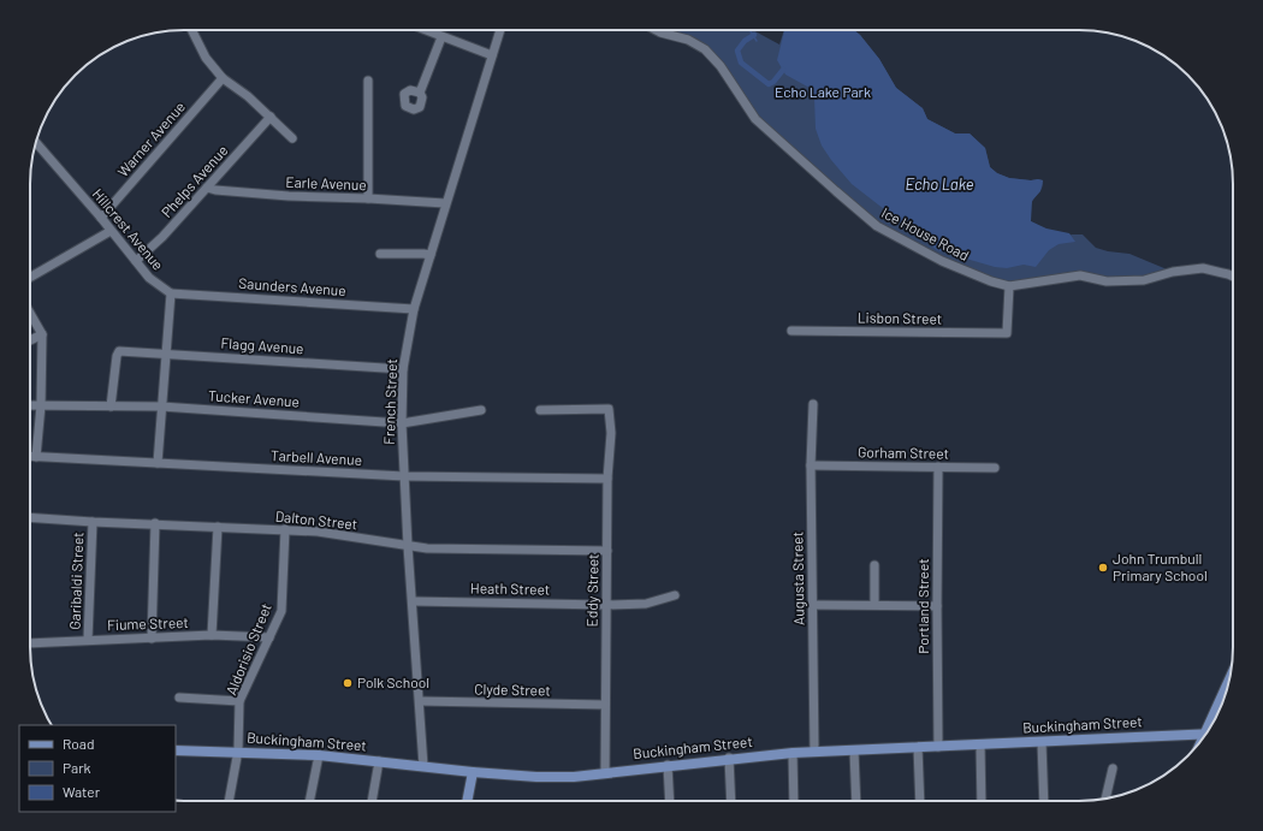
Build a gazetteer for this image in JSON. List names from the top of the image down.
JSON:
{
  "streets": {
    "main road": ["Buckingham Street"],
    "street": [
      "Warner Avenue",
      "Phelps Avenue",
      "Earle Avenue",
      "Hillcrest Avenue",
      "Ice House Road",
      "Saunders Avenue",
      "Lisbon Street",
      "Flagg Avenue",
      "Tucker Avenue",
      "French Street",
      "Gorham Street",
      "Tarbell Avenue",
      "Dalton Street",
      "Augusta Street",
      "Garibaldi Street",
      "Heath Street",
      "Eddy Street",
      "Portland Street",
      "Fiume Street",
      "Aldorisio Street",
      "Clyde Street"
    ]
  },
  "crossings": [
    ["Warner Avenue", "Hillcrest Avenue"],
    ["Phelps Avenue", "Earle Avenue"],
    ["Phelps Avenue", "Hillcrest Avenue"],
    ["Earle Avenue", "French Street"],
    ["Hillcrest Avenue", "Saunders Avenue"],
    ["Ice House Road", "Lisbon Street"],
    ["Saunders Avenue", "French Street"],
    ["Flagg Avenue", "Tucker Avenue"],
    ["Flagg Avenue", "French Street"],
    ["Tucker Avenue", "French Street"],
    ["French Street", "Tarbell Avenue"],
    ["French Street", "Dalton Street"],
    ["French Street", "Heath Street"],
    ["French Street", "Clyde Street"],
    ["French Street", "Buckingham Street"],
    ["Gorham Street", "Augusta Street"],
    ["Gorham Street", "Portland Street"],
    ["Tarbell Avenue", "Eddy Street"],
    ["Dalton Street", "Garibaldi Street"],
    ["Dalton Street", "Eddy Street"],
    ["Dalton Street", "Aldorisio Street"],
    ["Augusta Street", "Buckingham Street"],
    ["Garibaldi Street", "Fiume Street"],
    ["Heath Street", "Eddy Street"],
    ["Eddy Street", "Clyde Street"],
    ["Eddy Street", "Buckingham Street"],
    ["Portland Street", "Buckingham Street"],
    ["Fiume Street", "Aldorisio Street"],
    ["Aldorisio Street", "Buckingham Street"]
  ],
  "water": ["Echo Lake"],
  "parks": ["Echo Lake Park"],
  "places": ["John Trumbull Primary School", "Polk School"],
  "legend": ["Road", "Park", "Water"]
}
